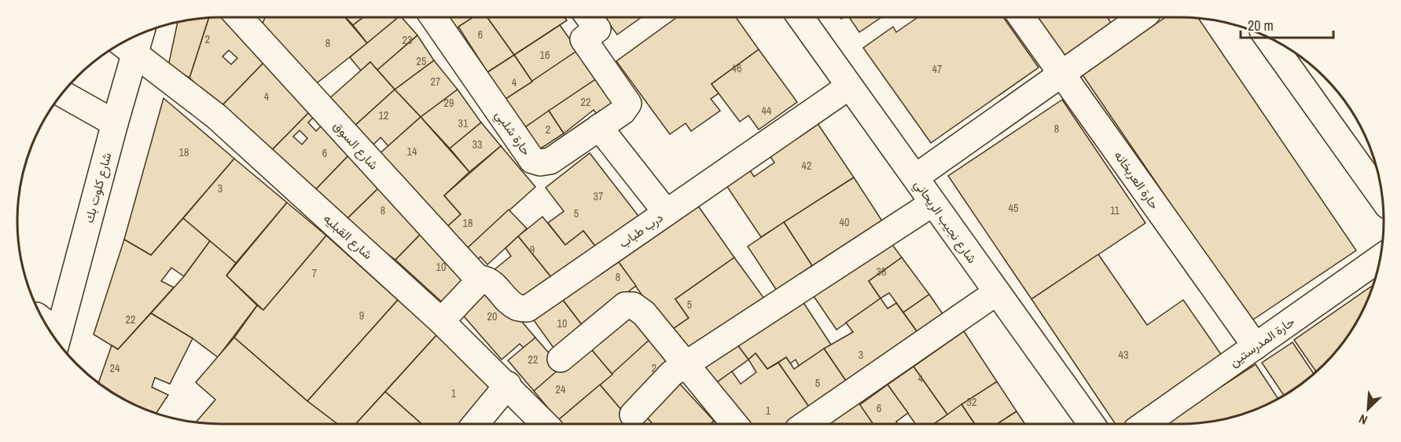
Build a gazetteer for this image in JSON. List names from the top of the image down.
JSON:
{
  "streets": {
    "street": [
      "حارة شلبي",
      "شارع السوق",
      "حارة العربخانه",
      "شارع كلوت بك",
      "شارع نجيب الريحاني",
      "درب طباب",
      "شارع القبليه",
      "حارة المدرستين"
    ]
  },
  "crossings": [
    ["شارع السوق", "درب طباب"],
    ["حارة العربخانه", "حارة المدرستين"],
    ["شارع كلوت بك", "شارع القبليه"],
    ["شارع نجيب الريحاني", "درب طباب"]
  ],
  "house_numbers": [
    "6",
    "2",
    "23",
    "8",
    "16",
    "25",
    "46",
    "47",
    "27",
    "4",
    "4",
    "22",
    "29",
    "44",
    "12",
    "31",
    "8",
    "2",
    "33",
    "14",
    "18",
    "6",
    "42",
    "3",
    "37",
    "45",
    "8",
    "11",
    "5",
    "40",
    "18",
    "9",
    "10",
    "38",
    "7",
    "8",
    "5",
    "9",
    "20",
    "22",
    "10",
    "3",
    "43",
    "22",
    "24",
    "2",
    "4",
    "5",
    "24",
    "1",
    "32",
    "6",
    "1"
  ],
  "scale_bar": "20 m",
  "north": "bottom left"
}
